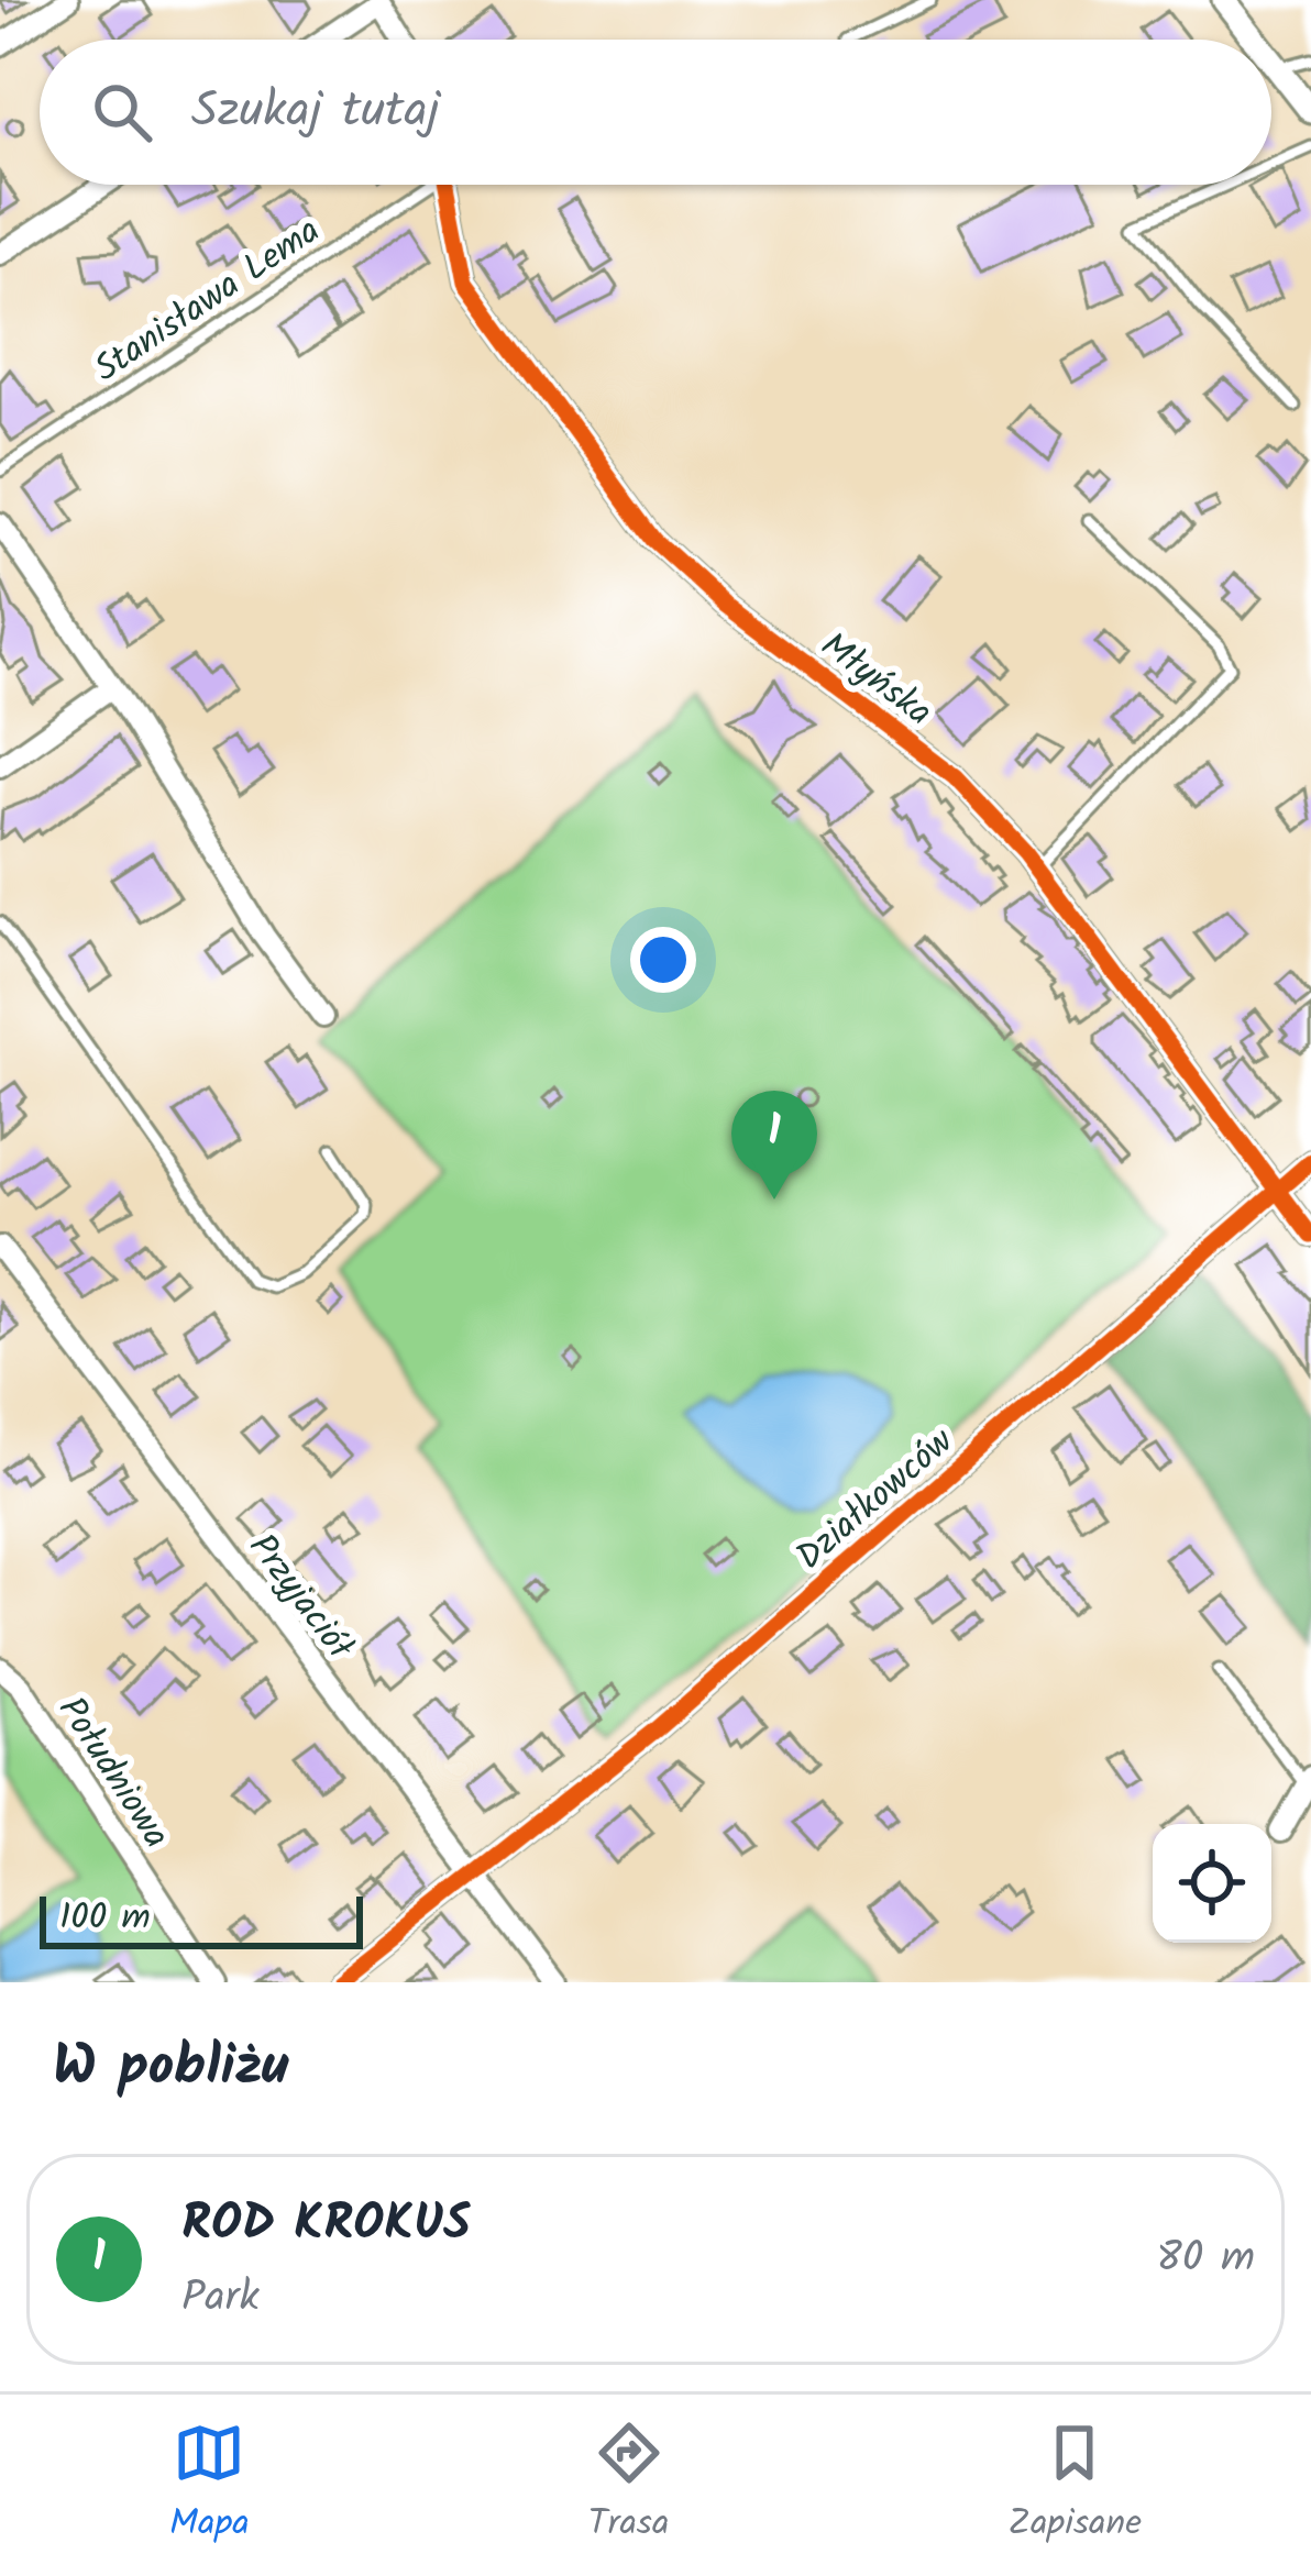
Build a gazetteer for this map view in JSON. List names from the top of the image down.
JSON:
{
  "streets": {
    "street": [
      "Młyńska",
      "Działkowców",
      "Przyjaciół",
      "Południowa"
    ],
    "lane": ["Stanisława Lema"]
  },
  "crossings": [
    ["Młyńska", "Działkowców"],
    ["Działkowców", "Przyjaciół"]
  ],
  "scale_bar": "100 m",
  "page": {
    "search": "Szukaj tutaj",
    "pins": "1",
    "scale": "100 m",
    "heading": "W pobliżu",
    "list": [
      {
        "mark": "1",
        "name": "ROD KROKUS",
        "note": "Park",
        "value": "80 m"
      }
    ],
    "nav": ["Mapa", "Trasa", "Zapisane"]
  }
}
